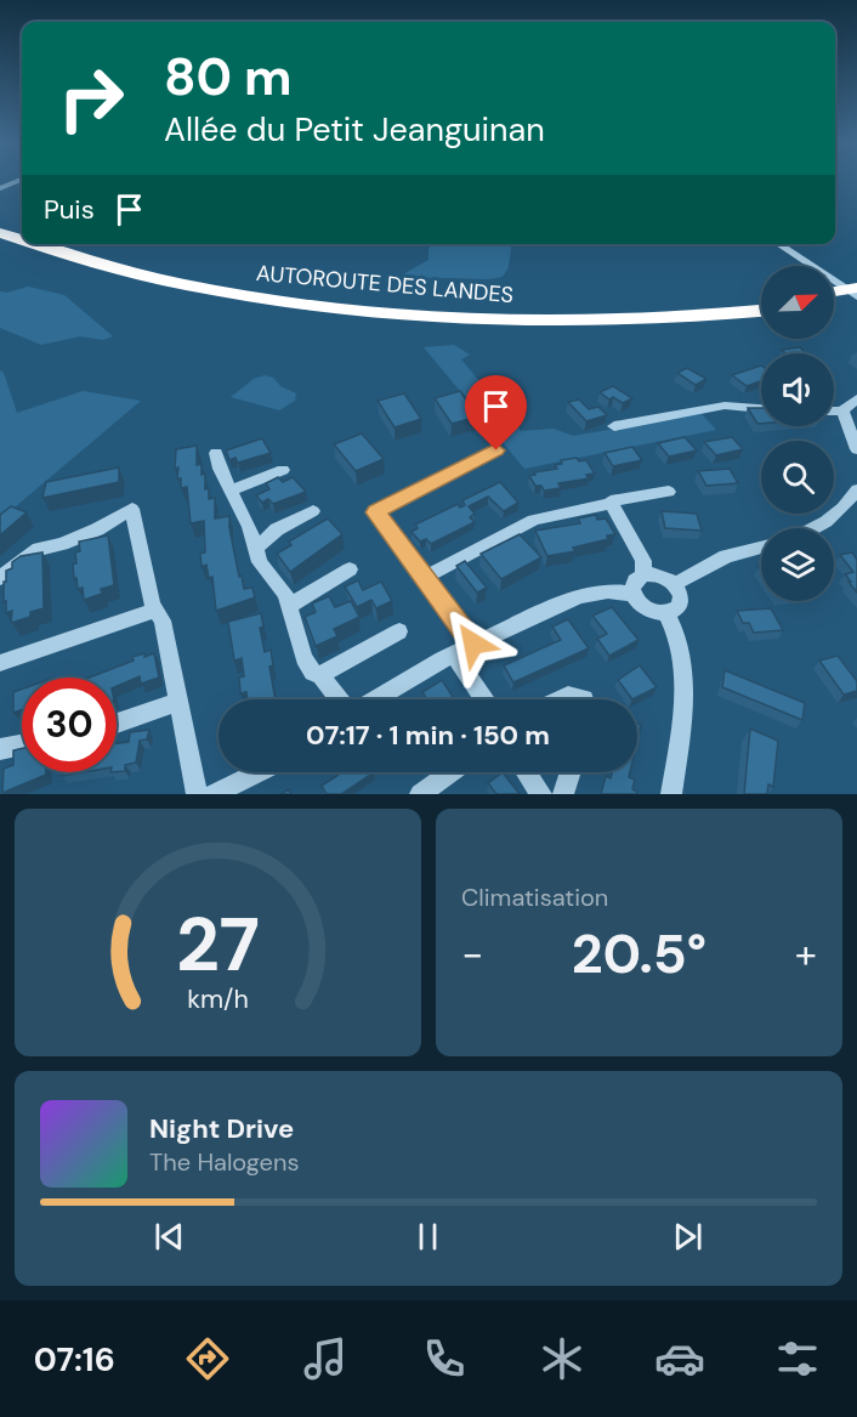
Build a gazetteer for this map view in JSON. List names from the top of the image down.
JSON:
{
  "streets": {
    "highway": ["AUTOROUTE DES LANDES"]
  },
  "north": "top right",
  "page": {
    "turn": ["80 m", "Allée du Petit Jeanguinan"],
    "then": "Puis",
    "limit": "30",
    "trip": "07:17 · 1 min · 150 m",
    "tile": "Climatisation",
    "heat": ["−", "20.5°", "+"],
    "song": ["Night Drive", "The Halogens"],
    "tabs": "07:16",
    "gauge": ["27", "km/h"]
  }
}
